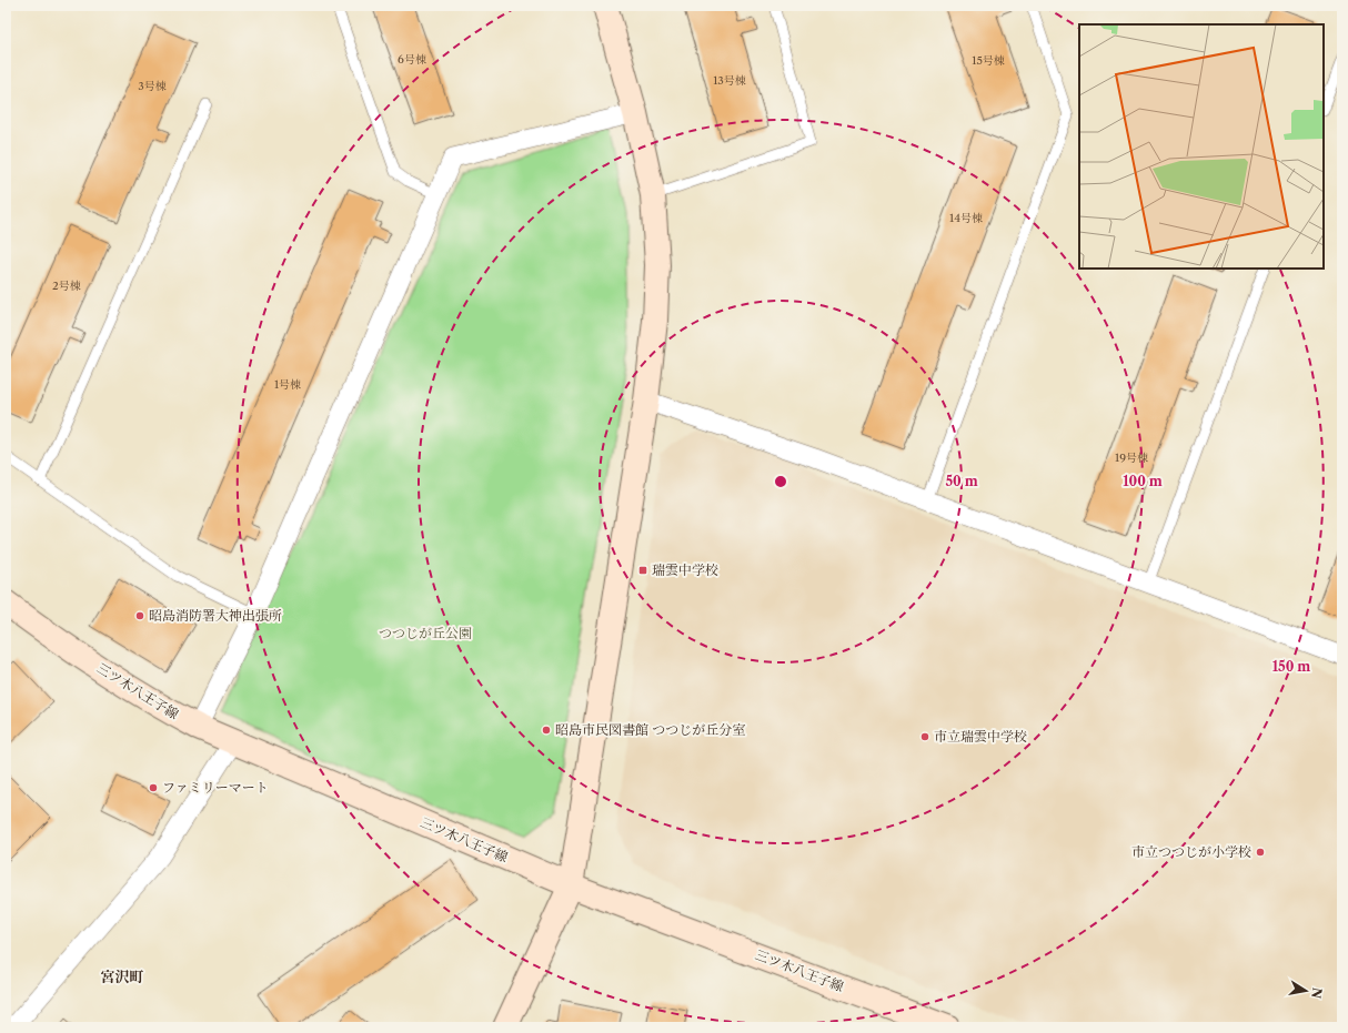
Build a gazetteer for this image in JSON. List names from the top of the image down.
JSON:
{
  "streets": {
    "street": ["三ツ木八王子線"]
  },
  "districts": ["宮沢町"],
  "parks": ["つつじが丘公園"],
  "places": {
    "transit": ["瑞雲中学校"],
    "other": [
      "昭島消防署大神出張所",
      "昭島市民図書館 つつじが丘分室",
      "市立瑞雲中学校",
      "ファミリーマート",
      "市立つつじが小学校"
    ]
  },
  "house_numbers": [
    "6号棟",
    "15号棟",
    "13号棟",
    "3号棟",
    "14号棟",
    "2号棟",
    "1号棟",
    "19号棟"
  ],
  "north": "right",
  "rings": ["50 m", "100 m", "150 m"]
}
